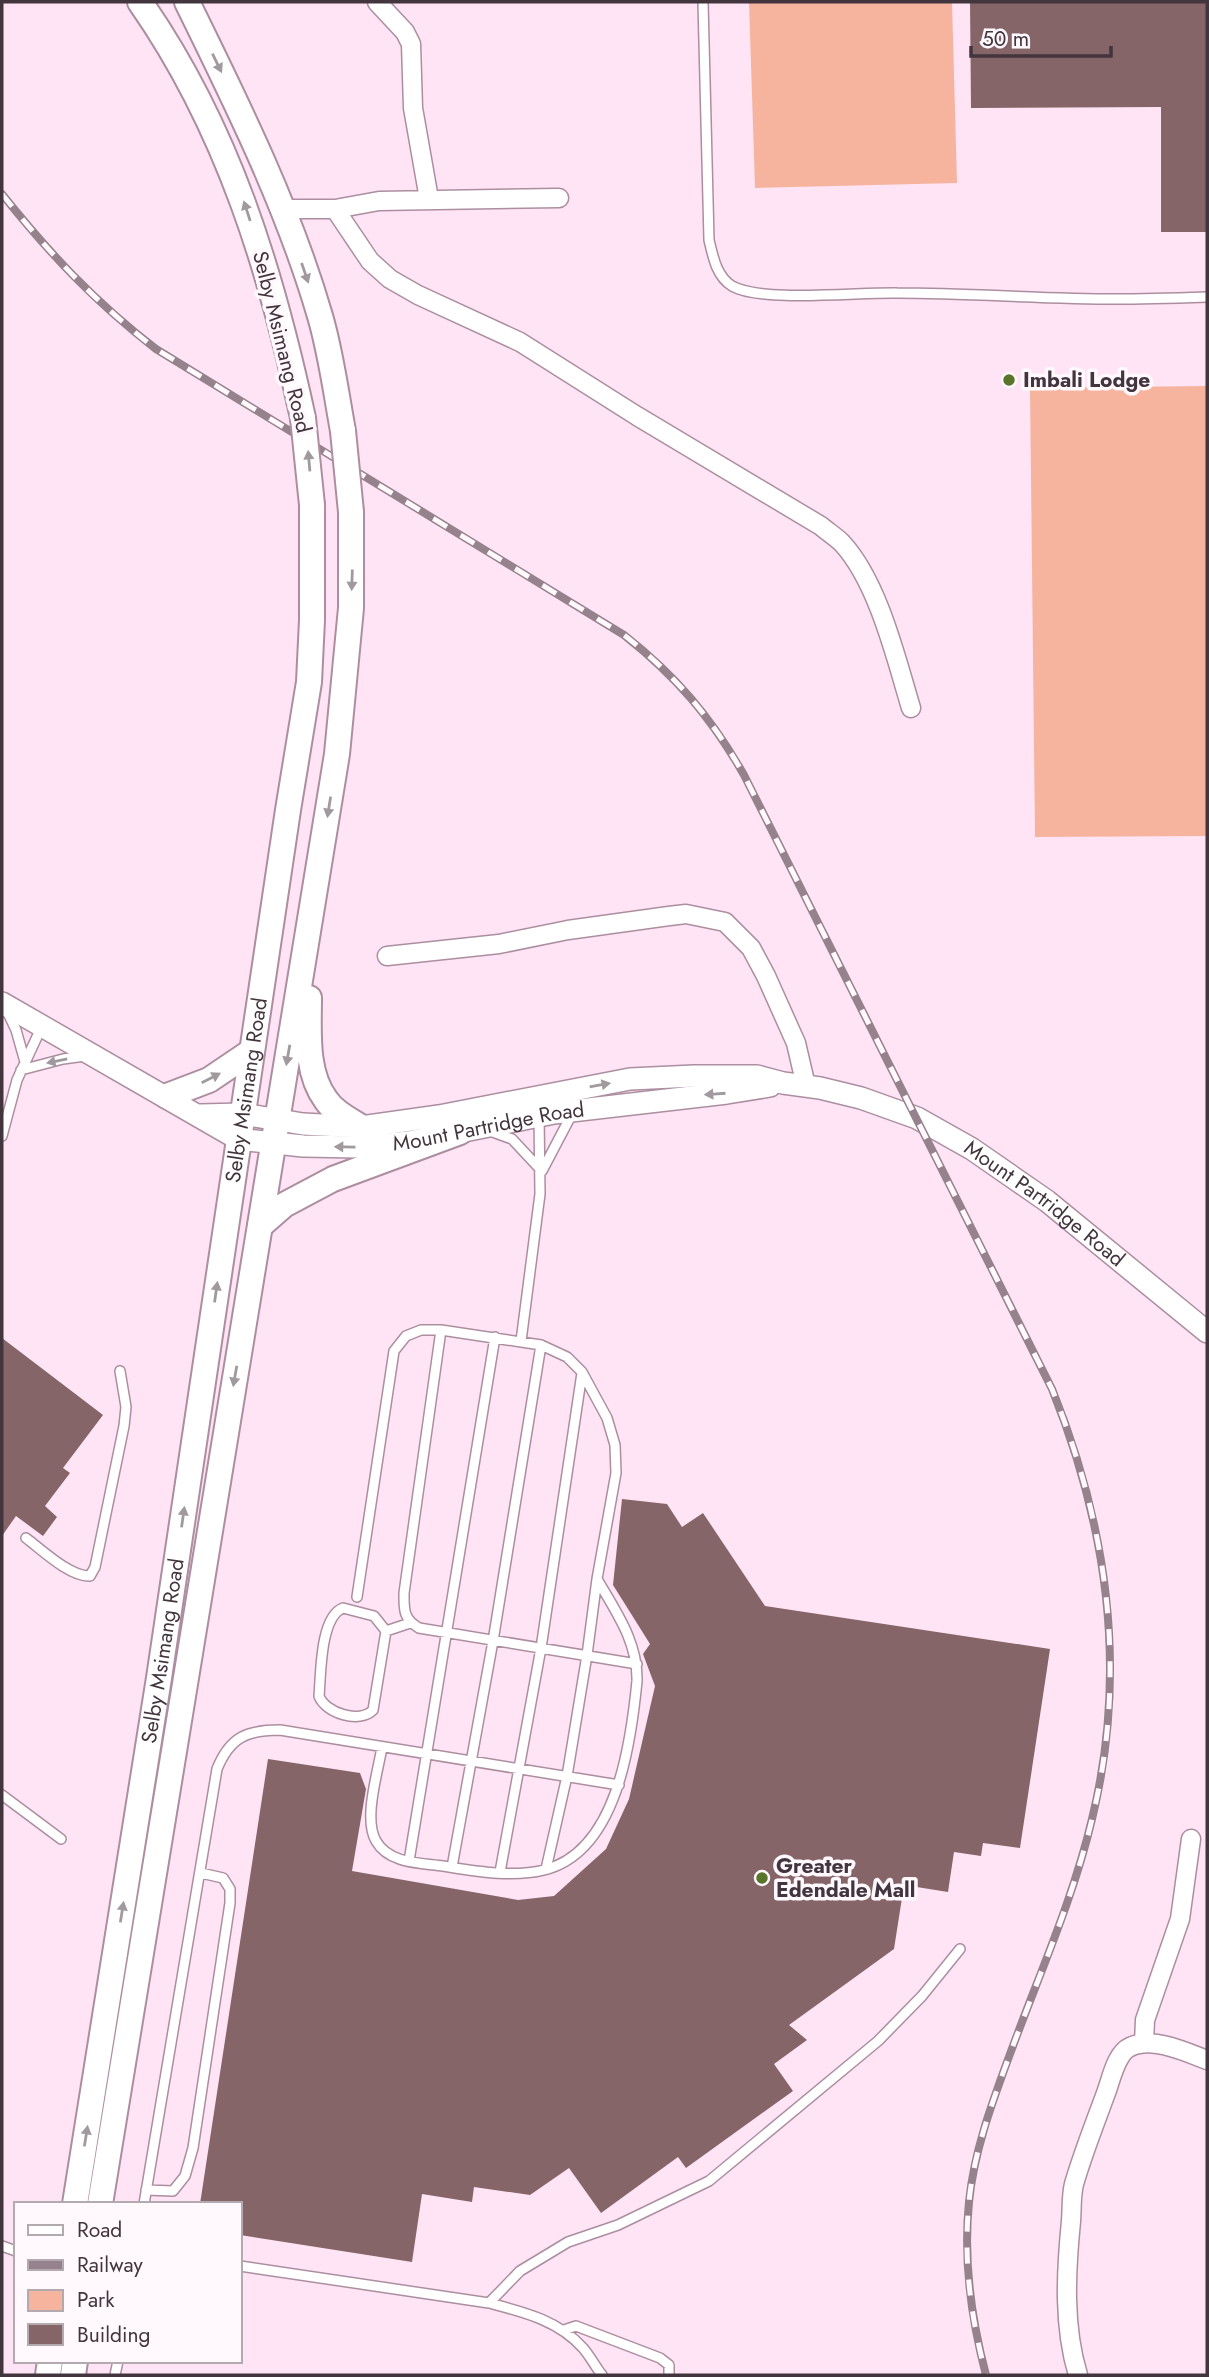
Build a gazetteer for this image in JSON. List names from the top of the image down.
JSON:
{
  "streets": {
    "main road": ["Selby Msimang Road"],
    "street": ["Mount Partridge Road"]
  },
  "crossings": [
    ["Selby Msimang Road", "Mount Partridge Road"]
  ],
  "places": ["Imbali Lodge", "Greater Edendale Mall"],
  "legend": [
    "Road",
    "Railway",
    "Park",
    "Building"
  ],
  "scale_bar": "50 m"
}
